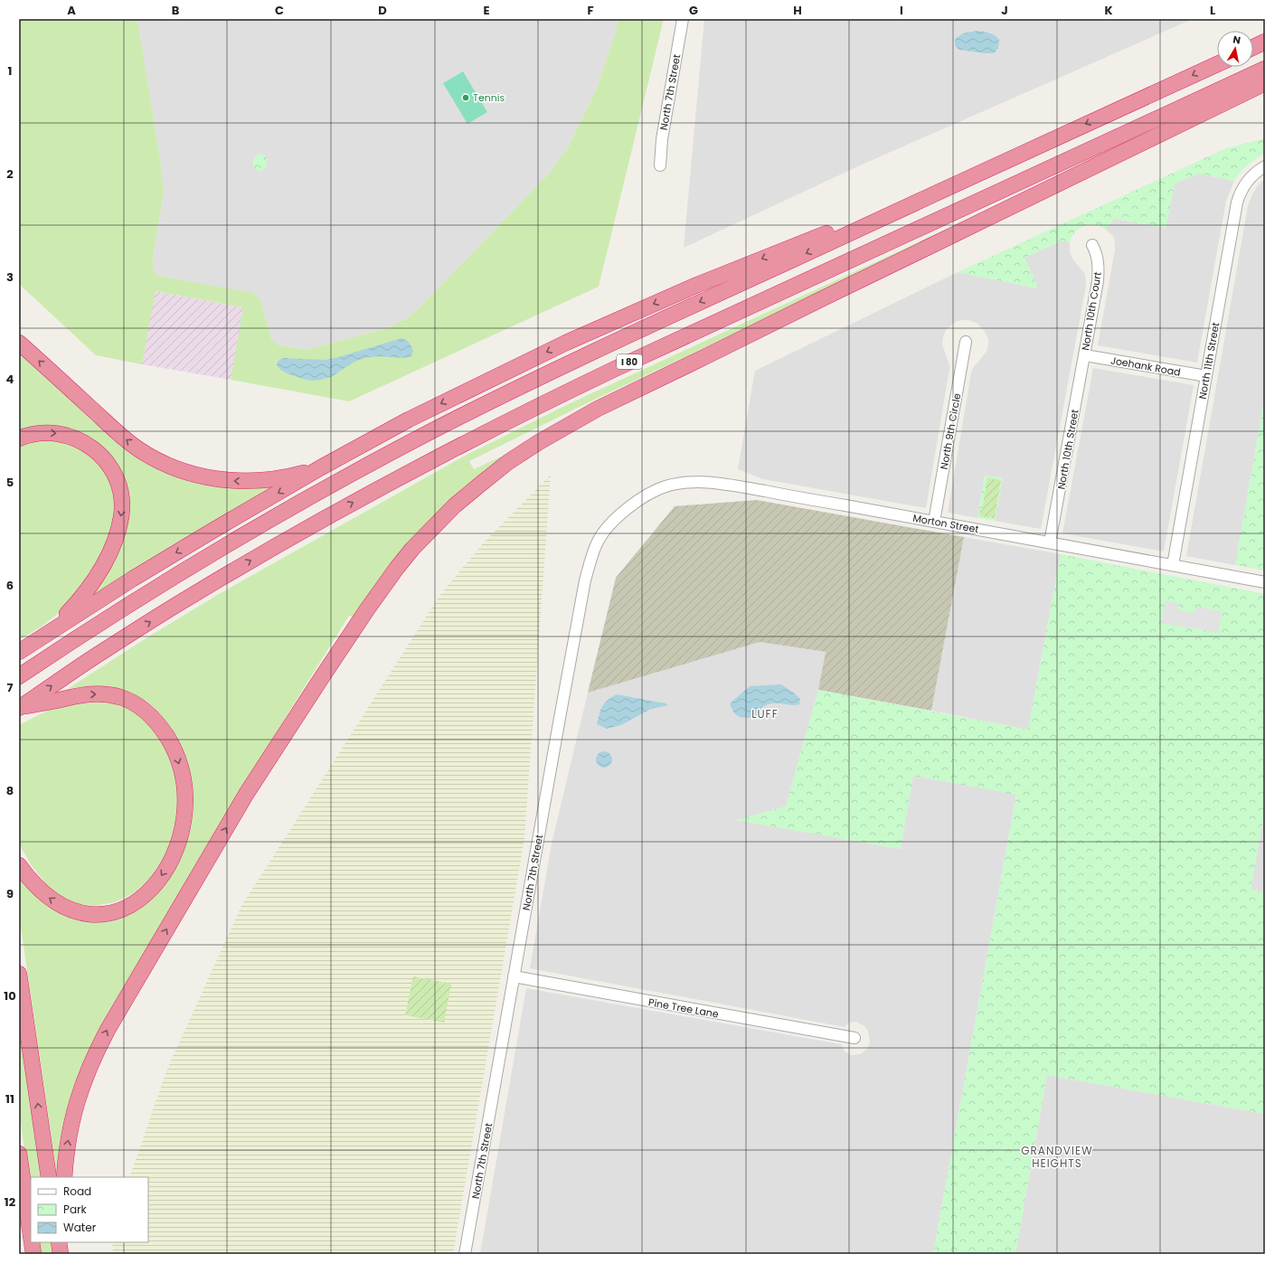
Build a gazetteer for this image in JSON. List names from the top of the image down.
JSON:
{
  "streets": {
    "highway": ["I 80"],
    "street": [
      "North 7th Street",
      "North 10th Court",
      "North 11th Street",
      "Joehank Road",
      "North 9th Circle",
      "North 10th Street",
      "Morton Street",
      "Pine Tree Lane"
    ]
  },
  "crossings": [
    ["North 7th Street", "Morton Street"],
    ["North 7th Street", "Pine Tree Lane"],
    ["North 10th Court", "Joehank Road"],
    ["North 10th Court", "North 10th Street"],
    ["North 11th Street", "Joehank Road"],
    ["North 11th Street", "Morton Street"],
    ["Joehank Road", "North 10th Street"],
    ["North 9th Circle", "Morton Street"],
    ["North 10th Street", "Morton Street"]
  ],
  "districts": ["LUFF", "GRANDVIEW HEIGHTS"],
  "places": ["Tennis"],
  "legend": ["Road", "Park", "Water"],
  "north": "top",
  "grid": {
    "columns": [
      "A",
      "B",
      "C",
      "D",
      "E",
      "F",
      "G",
      "H",
      "I",
      "J",
      "K",
      "L"
    ],
    "rows": [
      "1",
      "2",
      "3",
      "4",
      "5",
      "6",
      "7",
      "8",
      "9",
      "10",
      "11",
      "12"
    ]
  }
}
